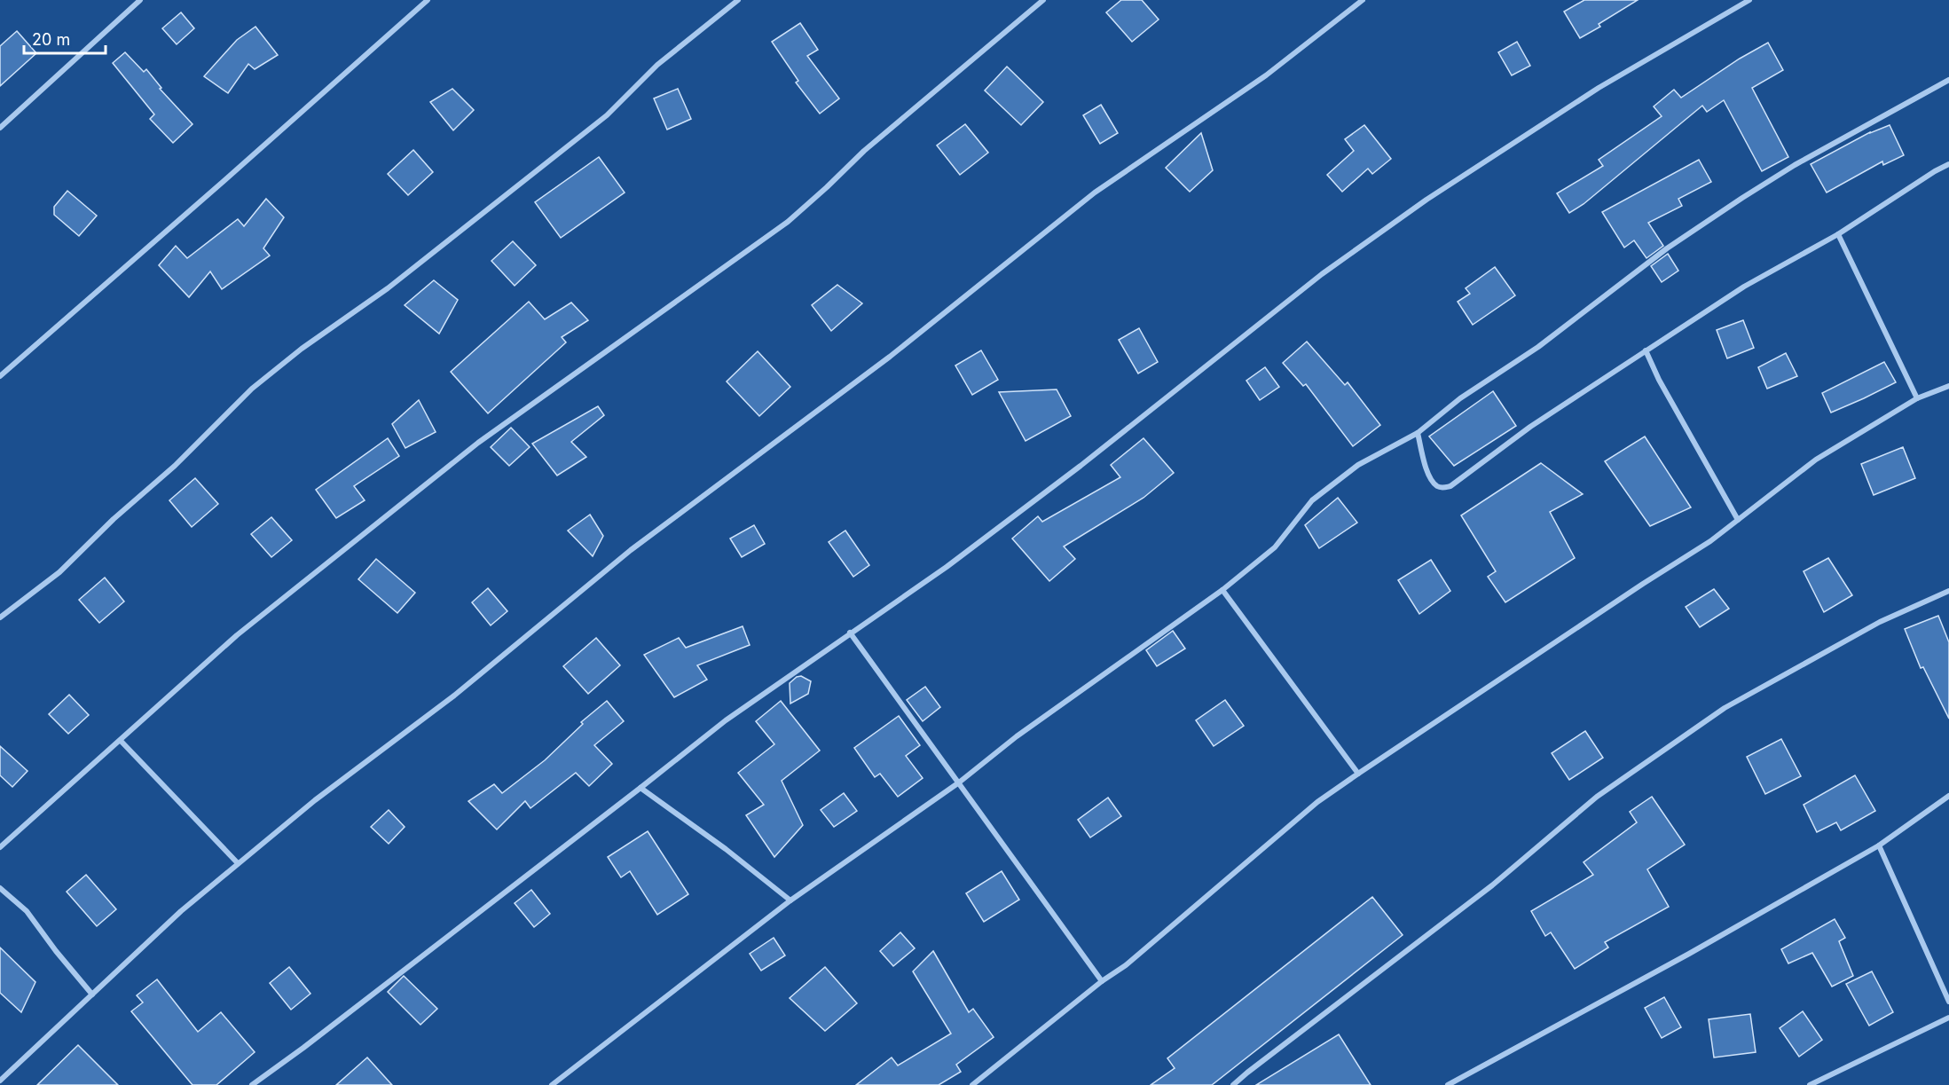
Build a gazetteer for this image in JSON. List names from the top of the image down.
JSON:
{
  "scale_bar": "20 m"
}
